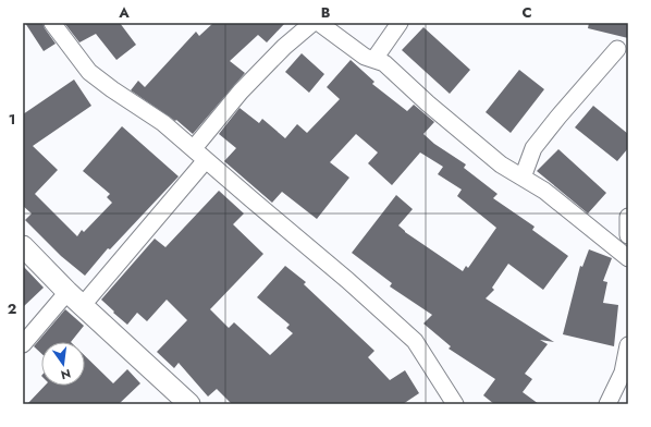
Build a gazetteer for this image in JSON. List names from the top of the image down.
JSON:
{
  "north": "bottom",
  "grid": {
    "columns": ["A", "B", "C"],
    "rows": ["1", "2"]
  }
}
